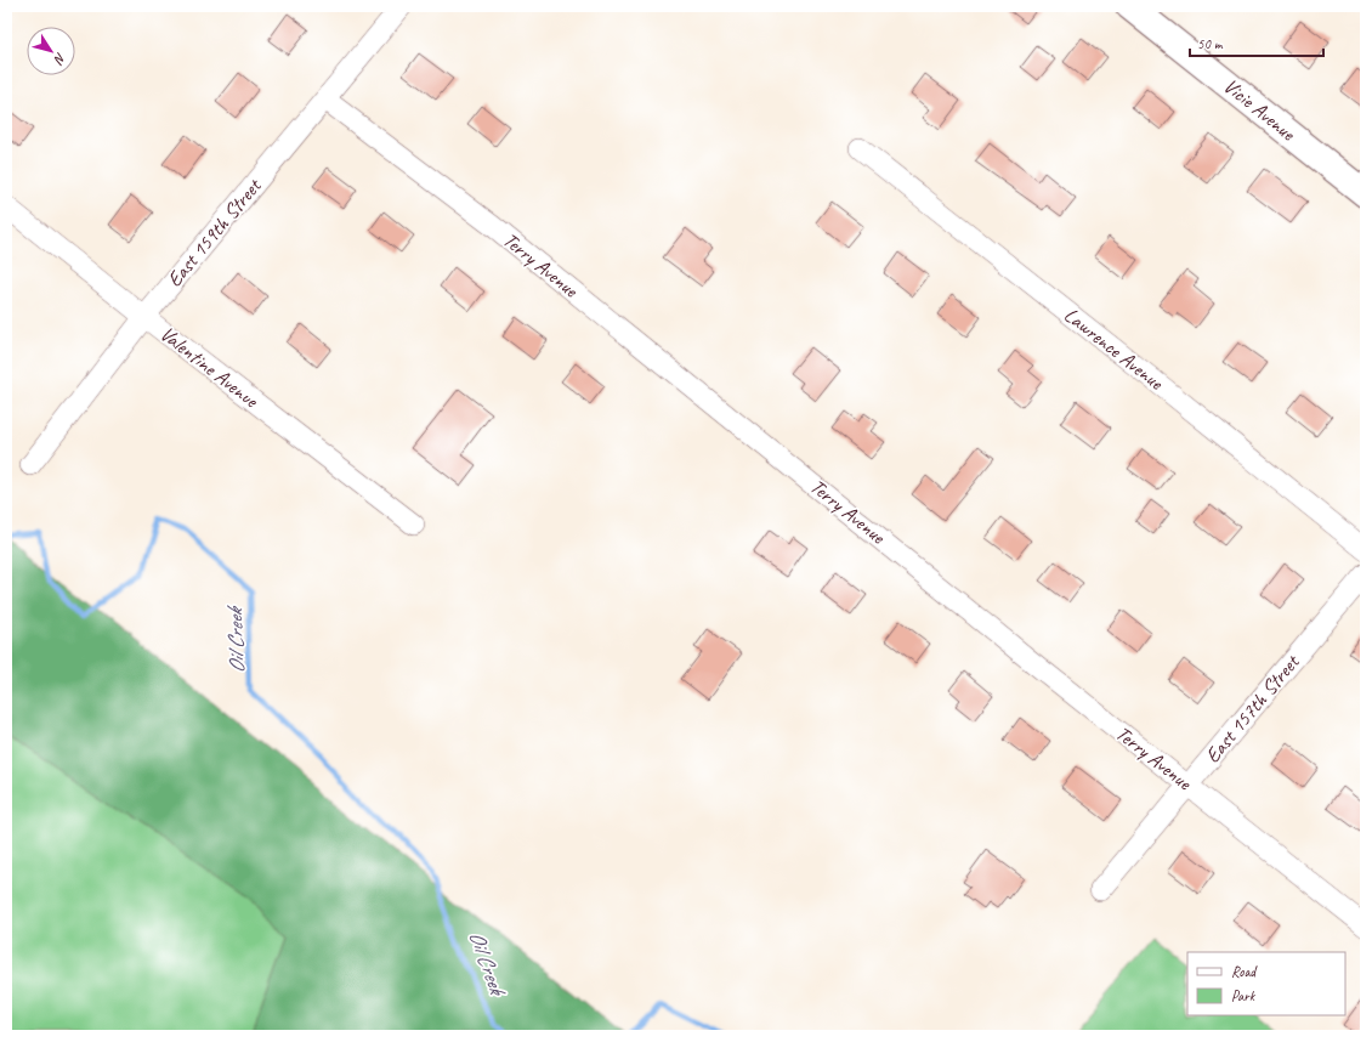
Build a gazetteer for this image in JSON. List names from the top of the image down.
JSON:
{
  "streets": {
    "street": [
      "Vicie Avenue",
      "East 159th Street",
      "Terry Avenue",
      "Lawrence Avenue",
      "Valentine Avenue",
      "East 157th Street"
    ]
  },
  "crossings": [
    ["East 159th Street", "Terry Avenue"],
    ["East 159th Street", "Valentine Avenue"],
    ["Terry Avenue", "East 157th Street"]
  ],
  "water": ["Oil Creek"],
  "legend": ["Road", "Park"],
  "scale_bar": "50 m",
  "north": "bottom right"
}
